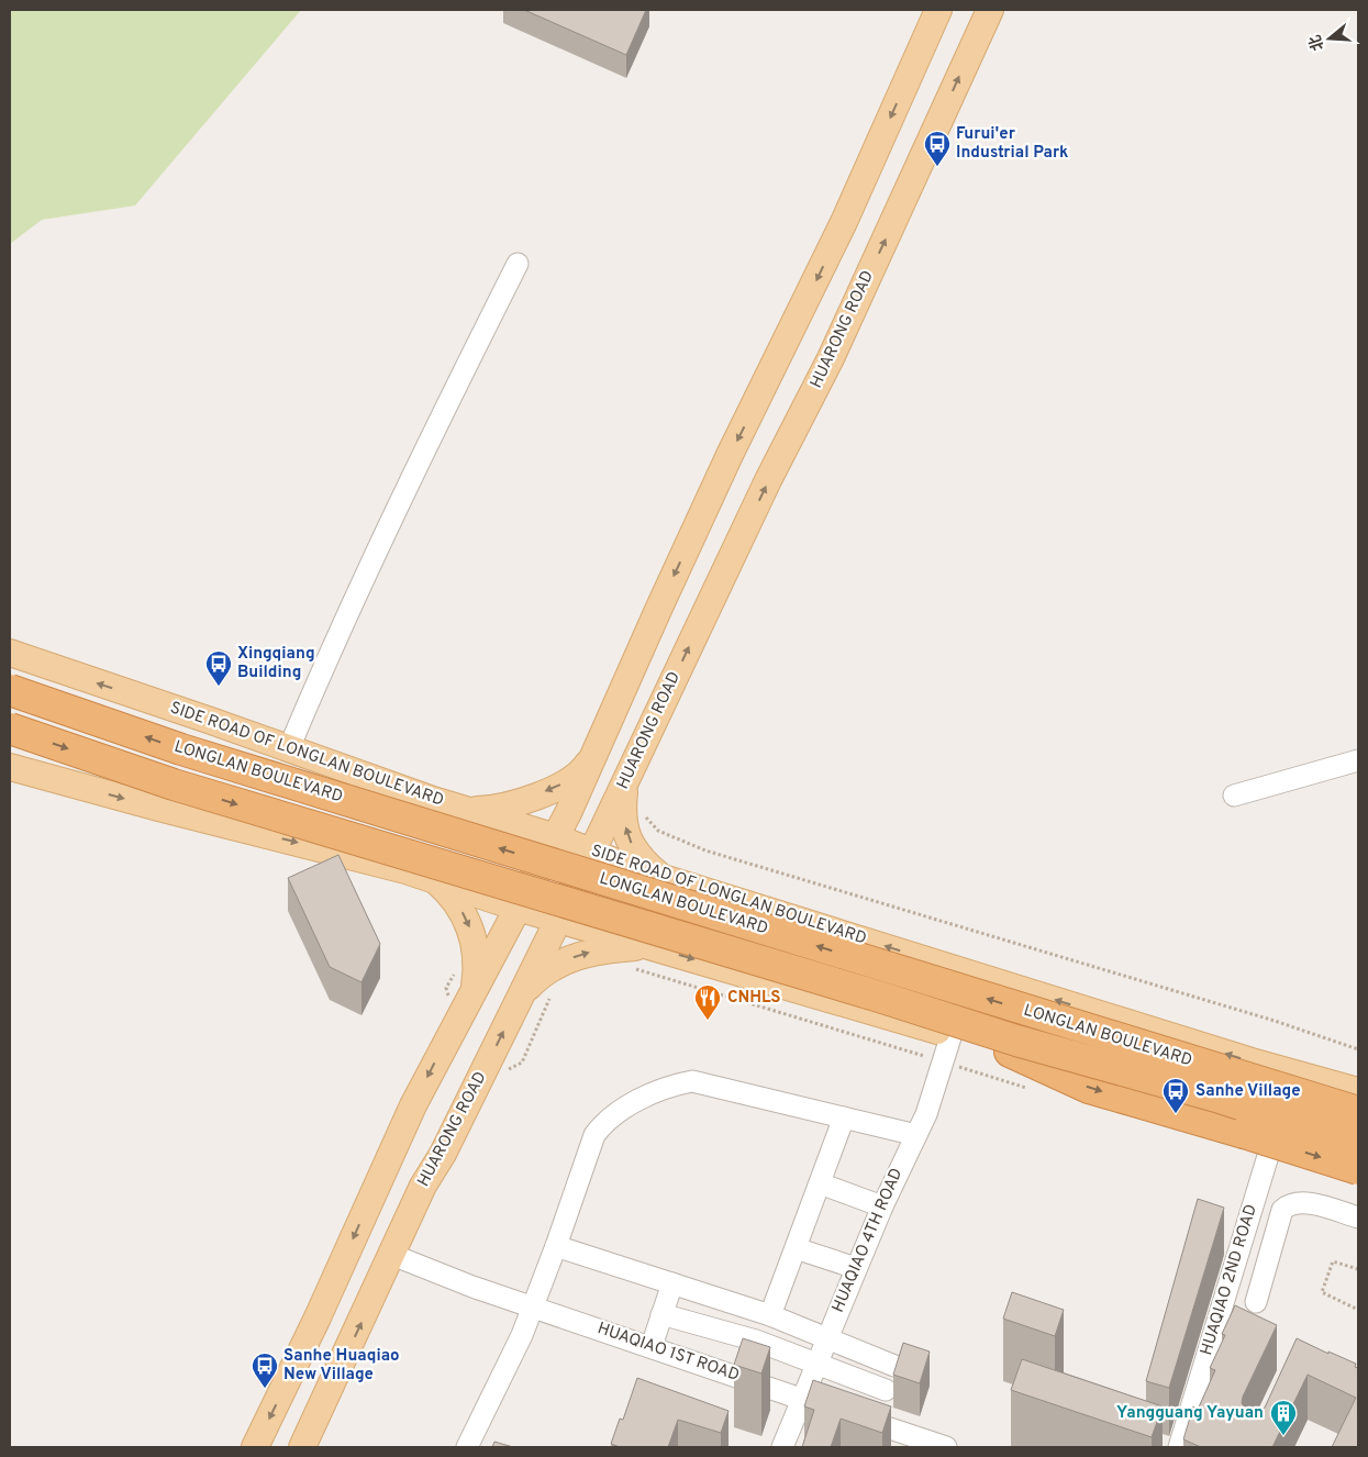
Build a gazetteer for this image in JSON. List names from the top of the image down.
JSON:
{
  "streets": {
    "highway": ["LONGLAN BOULEVARD"],
    "main road": ["HUARONG ROAD", "SIDE ROAD OF LONGLAN BOULEVARD"],
    "street": ["HUAQIAO 4TH ROAD", "HUAQIAO 2ND ROAD", "HUAQIAO 1ST ROAD"]
  },
  "crossings": [
    ["HUARONG ROAD", "SIDE ROAD OF LONGLAN BOULEVARD"],
    ["HUARONG ROAD", "HUAQIAO 1ST ROAD"],
    ["HUAQIAO 4TH ROAD", "HUAQIAO 1ST ROAD"]
  ],
  "places": {
    "bus stop": [
      "Furui'er Industrial Park",
      "Xingqiang Building",
      "Sanhe Village",
      "Sanhe Huaqiao New Village"
    ],
    "restaurant": ["CNHLS"],
    "building": ["Yangguang Yayuan"]
  },
  "north": "left"
}
